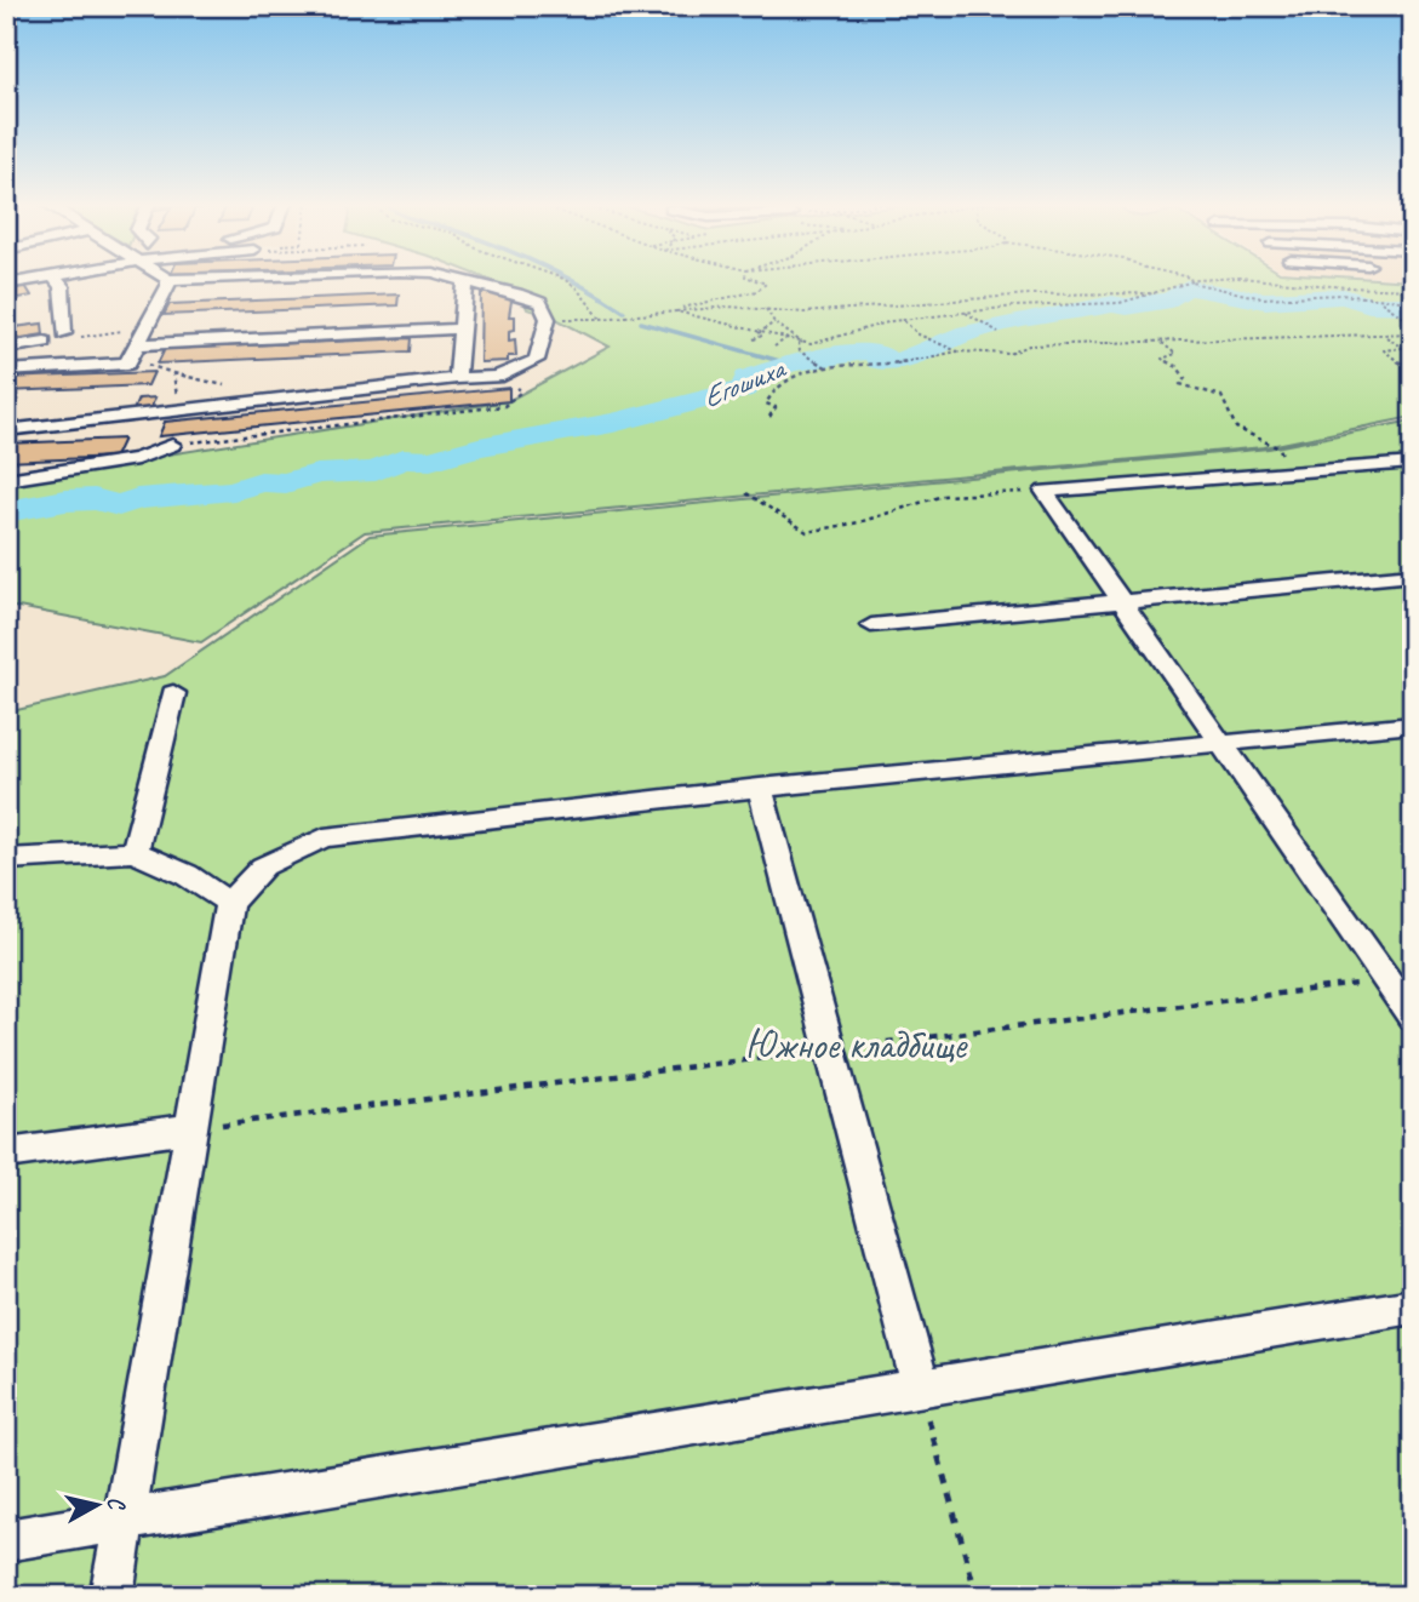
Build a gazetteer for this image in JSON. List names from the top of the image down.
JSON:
{
  "water": ["Егошиха"],
  "parks": ["Южное кладбище"],
  "north": "right"
}
